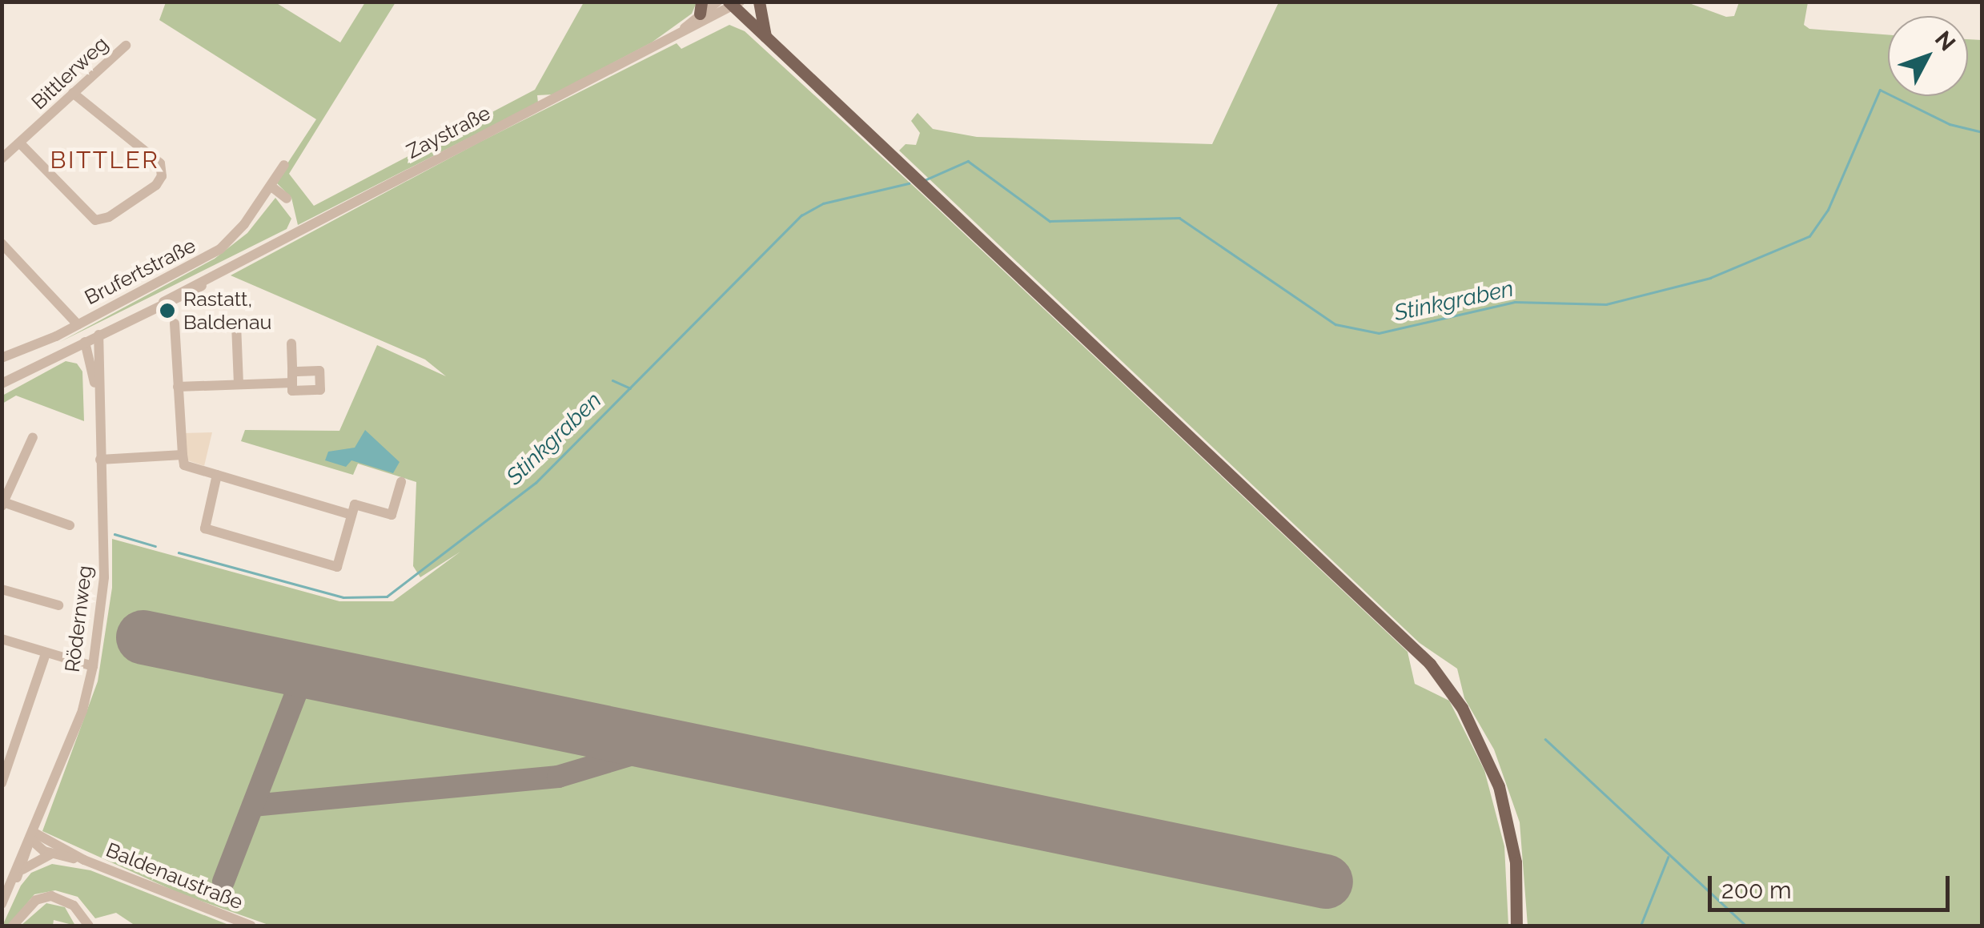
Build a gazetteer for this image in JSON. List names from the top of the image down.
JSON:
{
  "streets": {
    "street": [
      "Bittlerweg",
      "Zaystraße",
      "Brufertstraße",
      "Rödernweg",
      "Baldenaustraße"
    ]
  },
  "crossings": [
    ["Zaystraße", "Rödernweg"],
    ["Rödernweg", "Baldenaustraße"]
  ],
  "districts": ["BITTLER"],
  "water": ["Stinkgraben"],
  "places": ["Rastatt, Baldenau"],
  "scale_bar": "200 m",
  "north": "top right"
}
